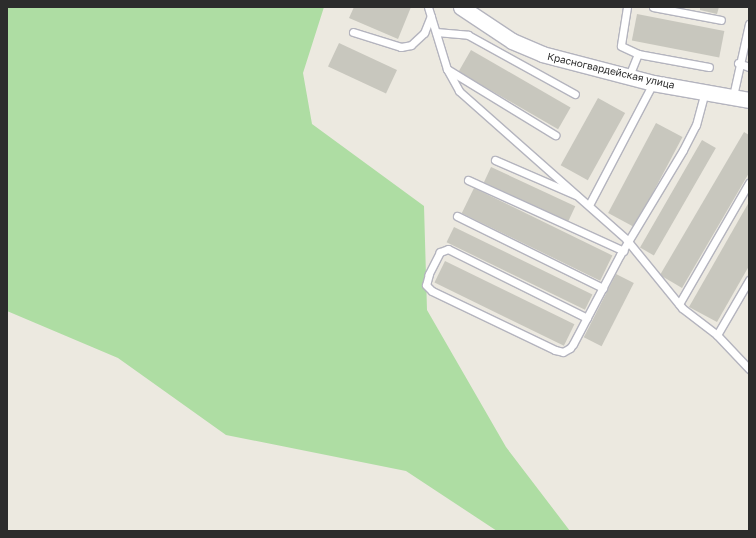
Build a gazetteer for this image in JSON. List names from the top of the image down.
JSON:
{
  "streets": {
    "street": ["Красногвардейская улица"]
  }
}
